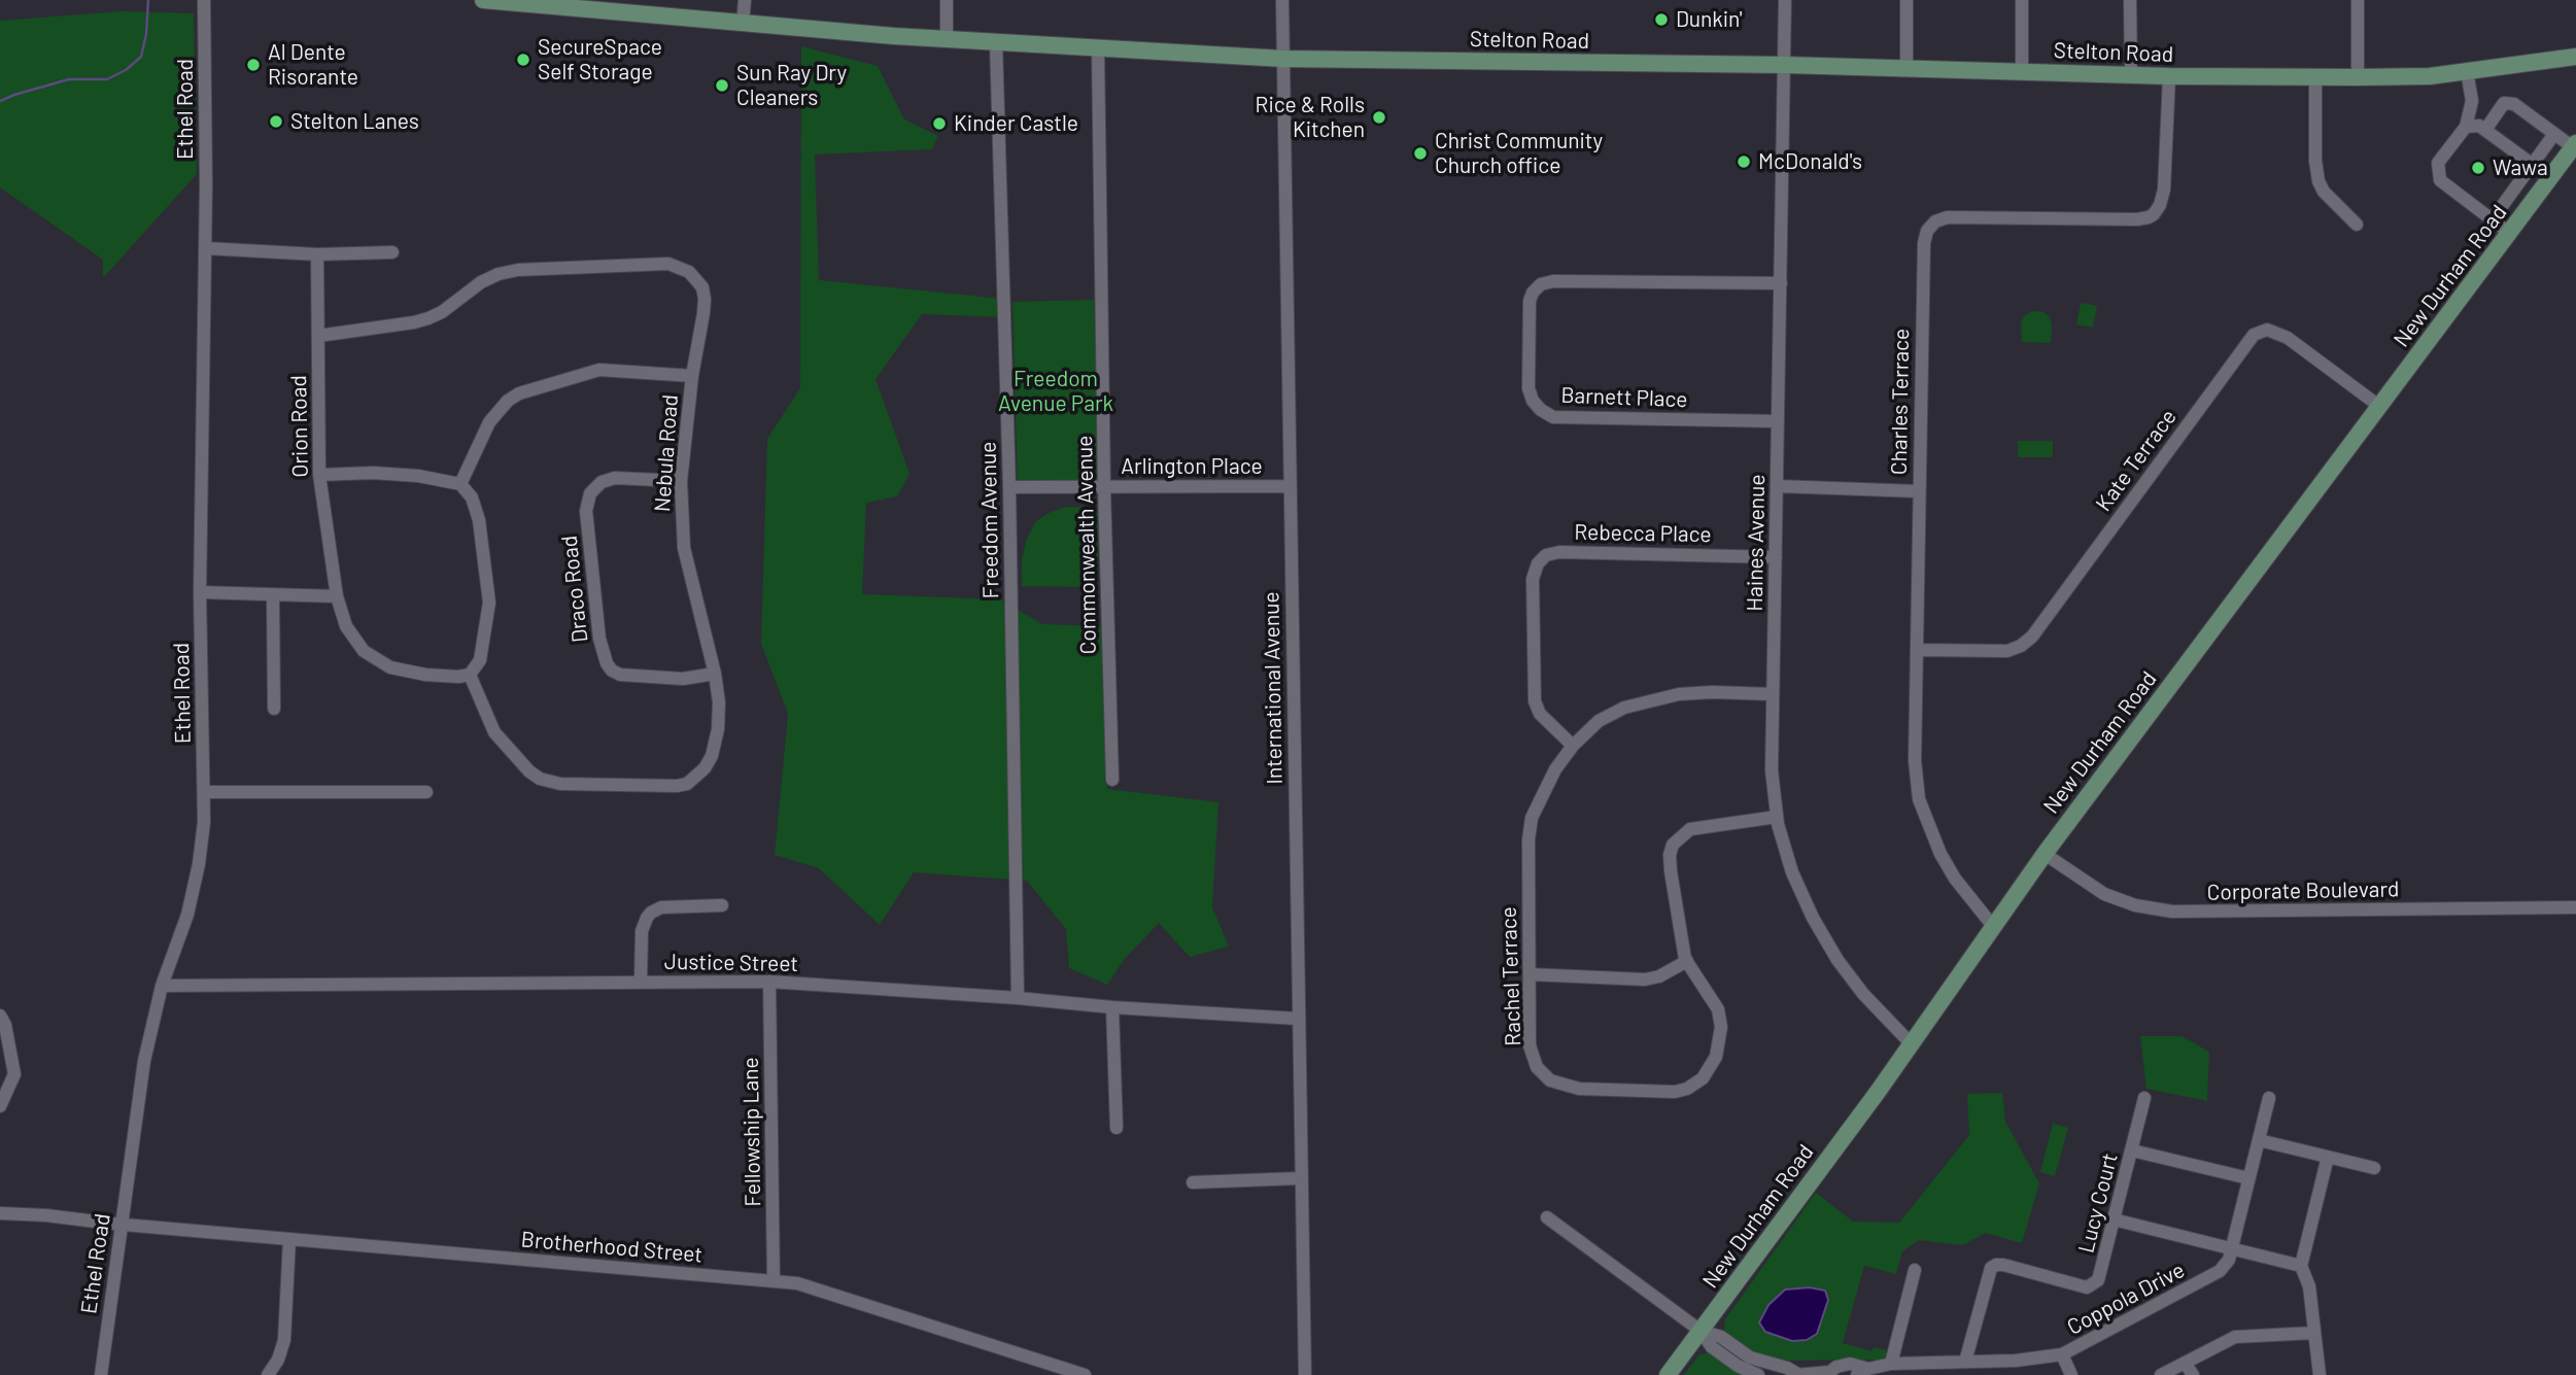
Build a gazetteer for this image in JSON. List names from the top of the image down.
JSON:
{
  "streets": {
    "main road": ["Stelton Road", "New Durham Road"],
    "street": [
      "Ethel Road",
      "Barnett Place",
      "Charles Terrace",
      "Orion Road",
      "Nebula Road",
      "Kate Terrace",
      "Arlington Place",
      "Freedom Avenue",
      "Rebecca Place",
      "Haines Avenue",
      "Commonwealth Avenue",
      "Draco Road",
      "International Avenue",
      "Corporate Boulevard",
      "Justice Street",
      "Rachel Terrace",
      "Fellowship Lane",
      "Lucy Court",
      "Brotherhood Street",
      "Coppola Drive"
    ]
  },
  "crossings": [
    ["Stelton Road", "Charles Terrace"],
    ["Stelton Road", "Freedom Avenue"],
    ["Stelton Road", "Haines Avenue"],
    ["Stelton Road", "Commonwealth Avenue"],
    ["Stelton Road", "International Avenue"],
    ["Ethel Road", "Justice Street"],
    ["Ethel Road", "Brotherhood Street"],
    ["New Durham Road", "Charles Terrace"],
    ["New Durham Road", "Kate Terrace"],
    ["New Durham Road", "Haines Avenue"],
    ["New Durham Road", "Corporate Boulevard"],
    ["New Durham Road", "Coppola Drive"],
    ["Barnett Place", "Haines Avenue"],
    ["Charles Terrace", "Kate Terrace"],
    ["Orion Road", "Nebula Road"],
    ["Nebula Road", "Draco Road"],
    ["Arlington Place", "Freedom Avenue"],
    ["Arlington Place", "Commonwealth Avenue"],
    ["Arlington Place", "International Avenue"],
    ["Freedom Avenue", "Justice Street"],
    ["Rebecca Place", "Haines Avenue"],
    ["Rebecca Place", "Rachel Terrace"],
    ["Haines Avenue", "Rachel Terrace"],
    ["International Avenue", "Justice Street"],
    ["Justice Street", "Fellowship Lane"],
    ["Fellowship Lane", "Brotherhood Street"],
    ["Lucy Court", "Coppola Drive"]
  ],
  "parks": ["Freedom Avenue Park"],
  "places": [
    "Dunkin'",
    "SecureSpace Self Storage",
    "Al Dente Risorante",
    "Sun Ray Dry Cleaners",
    "Rice & Rolls Kitchen",
    "Stelton Lanes",
    "Kinder Castle",
    "Christ Community Church office",
    "McDonald's",
    "Wawa"
  ]
}
